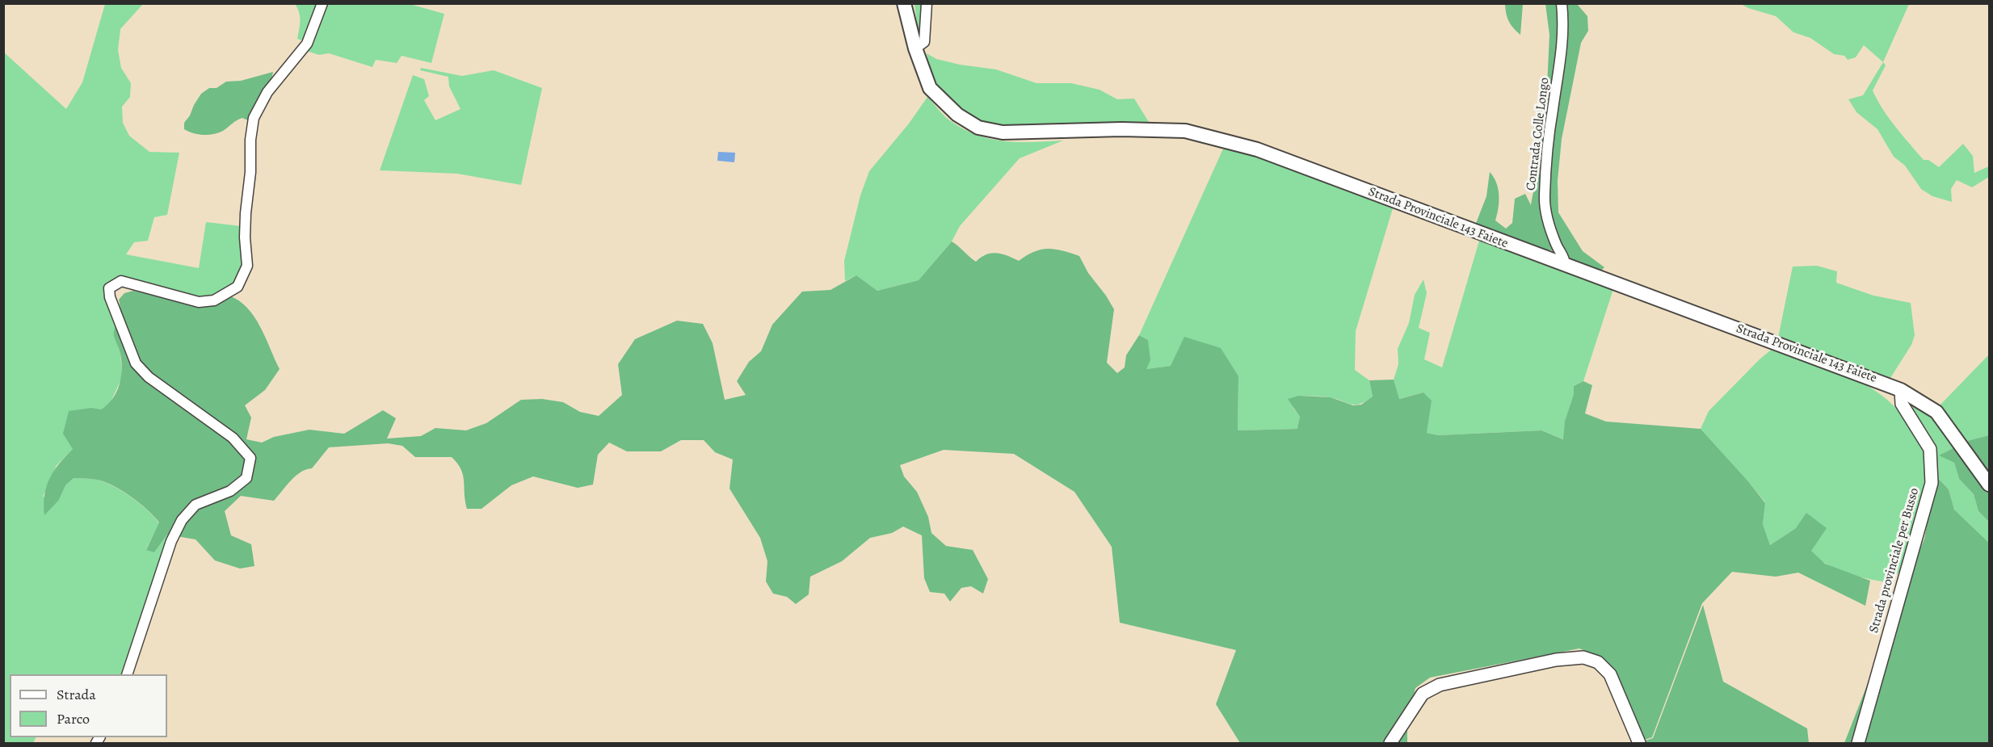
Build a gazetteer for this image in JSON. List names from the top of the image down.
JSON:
{
  "streets": {
    "main road": ["Strada Provinciale 143 Faiete"],
    "street": ["Contrada Colle Longo", "Strada provinciale per Busso"]
  },
  "crossings": [
    ["Contrada Colle Longo", "Strada Provinciale 143 Faiete"],
    ["Strada Provinciale 143 Faiete", "Strada provinciale per Busso"]
  ],
  "legend": ["Strada", "Parco"]
}
